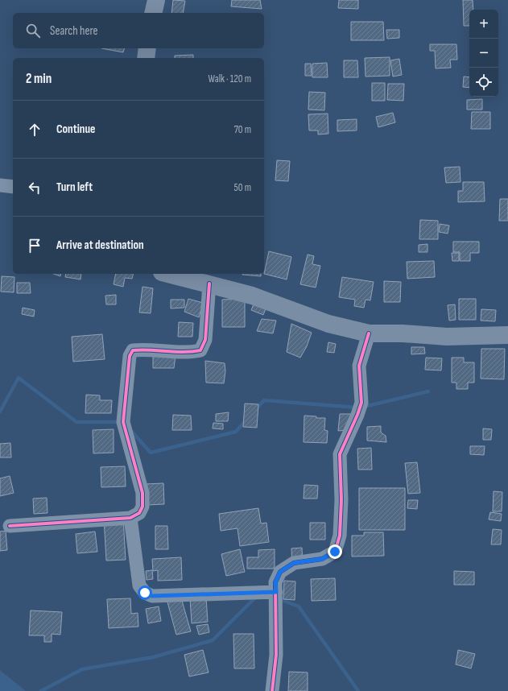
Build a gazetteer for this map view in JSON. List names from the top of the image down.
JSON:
{
  "page": {
    "map_buttons": ["+", "−"],
    "search": "Search here",
    "heading": ["2 min", "Walk · 120 m"],
    "list": [
      ["Continue", "70 m"],
      ["Turn left", "50 m"],
      "Arrive at destination"
    ]
  }
}
